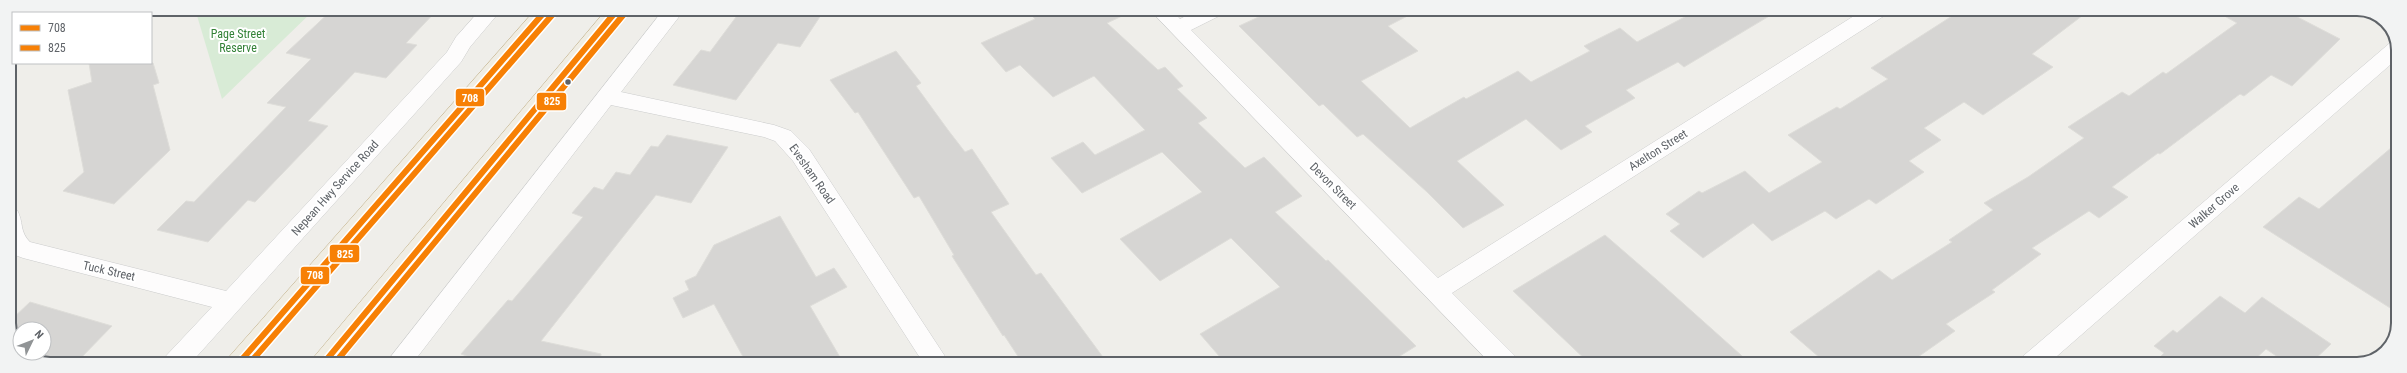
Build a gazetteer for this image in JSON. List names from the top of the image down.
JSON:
{
  "streets": {
    "street": [
      "Axelton Street",
      "Evesham Road",
      "Devon Street",
      "Nepean Hwy Service Road",
      "Walker Grove",
      "Tuck Street"
    ]
  },
  "crossings": [
    ["Axelton Street", "Devon Street"],
    ["Nepean Hwy Service Road", "Tuck Street"]
  ],
  "parks": ["Page Street Reserve"],
  "lines": ["transit line 708", "transit line 825"],
  "legend": ["708", "825"],
  "north": "top right"
}
